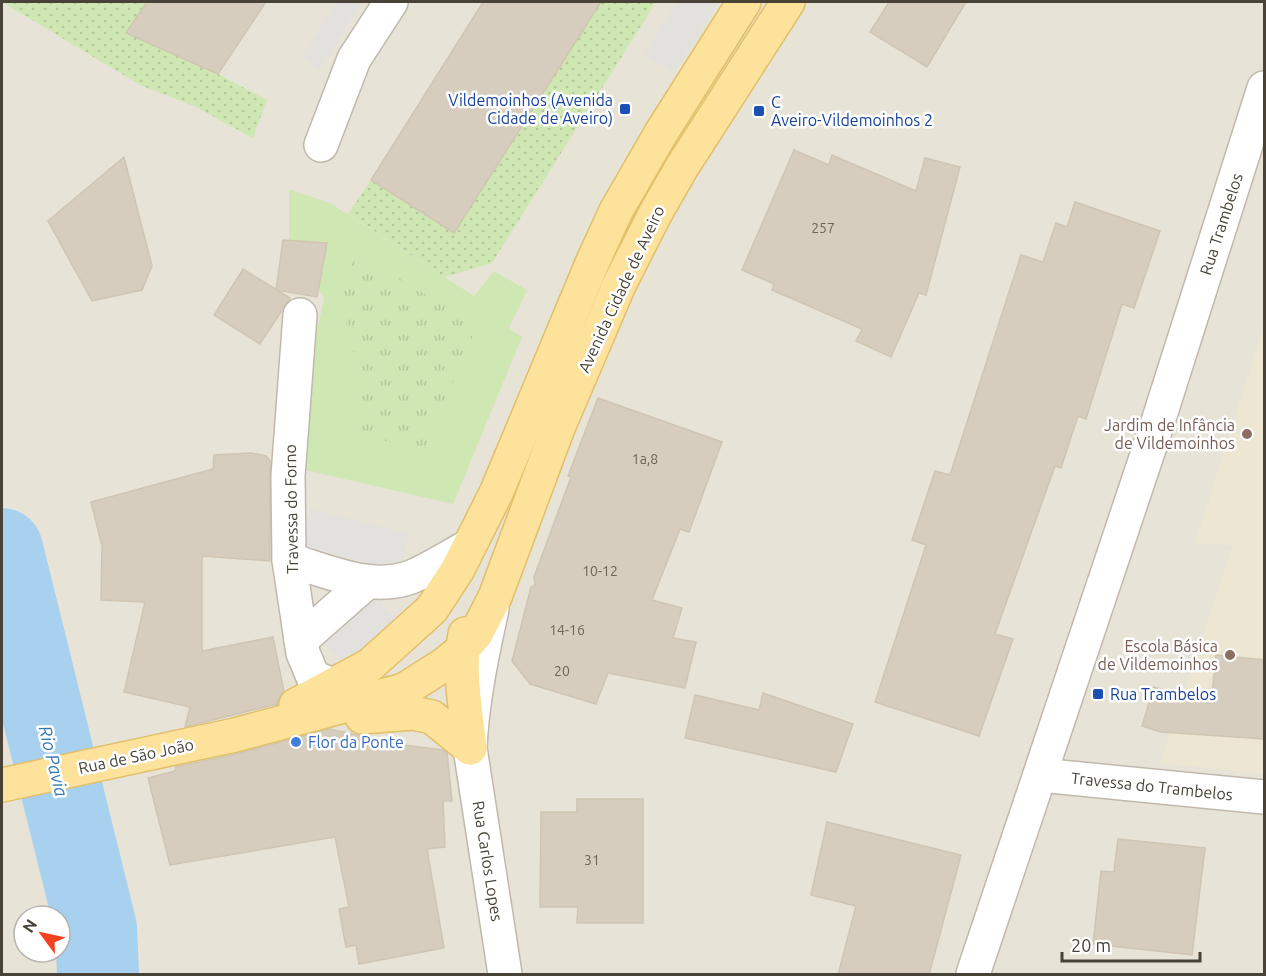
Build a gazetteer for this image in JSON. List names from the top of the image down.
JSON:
{
  "streets": {
    "main road": ["Avenida Cidade de Aveiro", "Rua de São João"],
    "street": [
      "Rua Trambelos",
      "Travessa do Forno",
      "Travessa do Trambelos",
      "Rua Carlos Lopes"
    ]
  },
  "crossings": [
    ["Rua Trambelos", "Travessa do Trambelos"],
    ["Avenida Cidade de Aveiro", "Travessa do Forno"],
    ["Avenida Cidade de Aveiro", "Rua de São João"],
    ["Avenida Cidade de Aveiro", "Rua Carlos Lopes"]
  ],
  "water": ["Rio Pavia"],
  "places": {
    "transit": ["Vildemoinhos (Avenida Cidade de Aveiro)", "C Aveiro-Vildemoinhos 2", "Rua Trambelos"],
    "other": ["Jardim de Infância de Vildemoinhos", "Escola Básica de Vildemoinhos", "Flor da Ponte"]
  },
  "house_numbers": [
    "257",
    "1a,8",
    "10-12",
    "14-16",
    "20",
    "31"
  ],
  "scale_bar": "20 m",
  "north": "top left"
}
